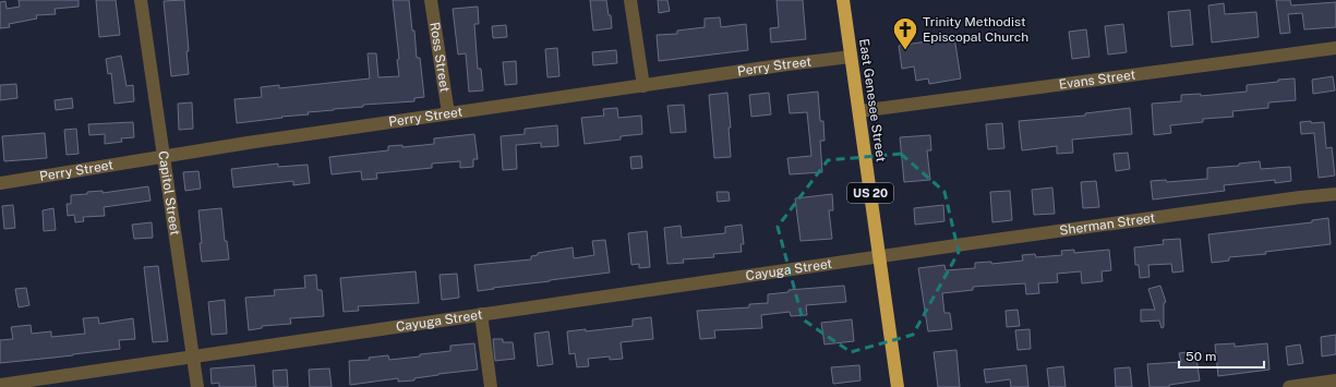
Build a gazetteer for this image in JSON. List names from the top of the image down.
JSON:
{
  "streets": {
    "highway": ["East Genesee Street", "US 20"],
    "street": [
      "Ross Street",
      "Perry Street",
      "Evans Street",
      "Capitol Street",
      "Sherman Street",
      "Cayuga Street"
    ]
  },
  "crossings": [
    ["Ross Street", "Perry Street"],
    ["Perry Street", "East Genesee Street"],
    ["Perry Street", "Capitol Street"],
    ["Evans Street", "East Genesee Street"],
    ["East Genesee Street", "Sherman Street"],
    ["East Genesee Street", "Cayuga Street"],
    ["Capitol Street", "Cayuga Street"],
    ["Sherman Street", "Cayuga Street"]
  ],
  "places": {
    "church": ["Trinity Methodist Episcopal Church"]
  },
  "scale_bar": "50 m"
}
